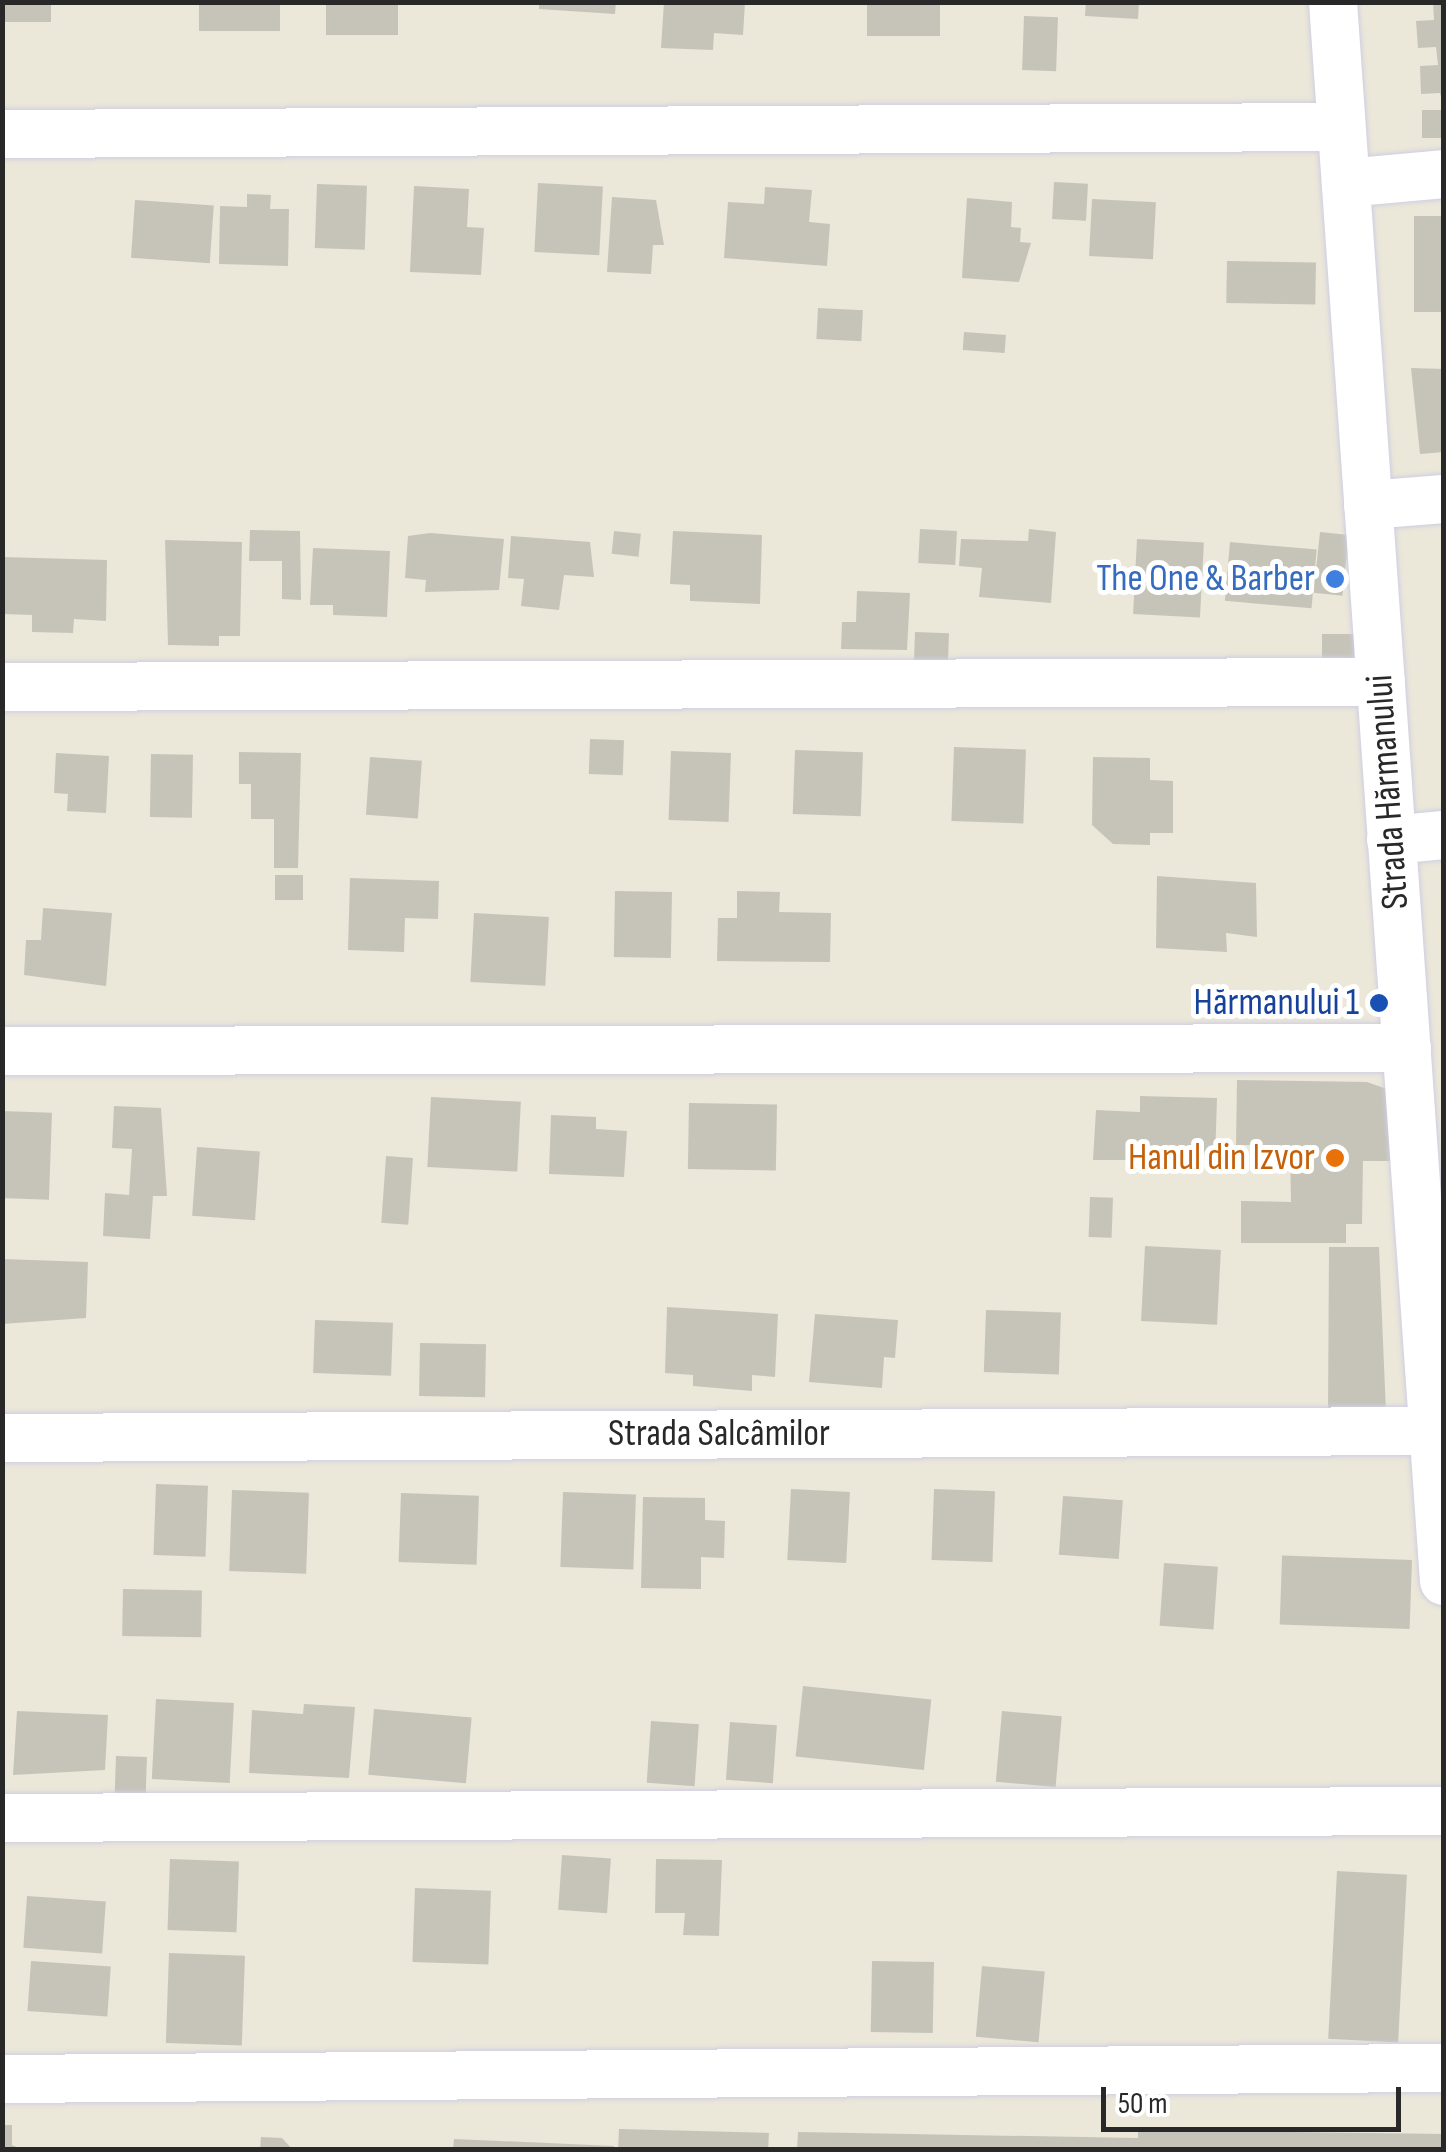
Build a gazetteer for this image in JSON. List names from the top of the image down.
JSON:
{
  "streets": {
    "street": ["Strada Hărmanului", "Strada Salcâmilor"]
  },
  "crossings": [
    ["Strada Hărmanului", "Strada Salcâmilor"]
  ],
  "places": ["The One & Barber", "Hărmanului 1", "Hanul din Izvor"],
  "scale_bar": "50 m"
}
